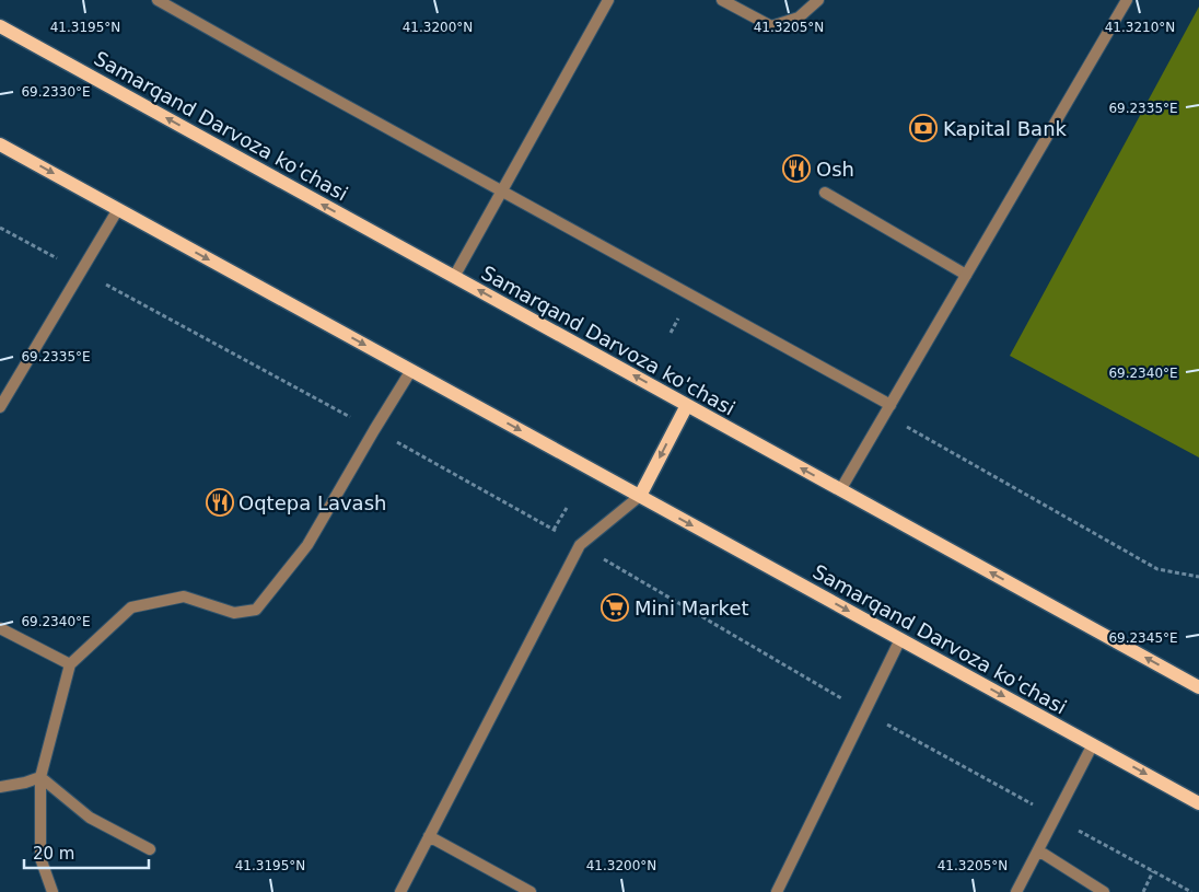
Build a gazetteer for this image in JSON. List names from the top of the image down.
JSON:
{
  "streets": {
    "main road": ["Samarqand Darvoza ko'chasi"]
  },
  "places": {
    "bank": ["Kapital Bank"],
    "restaurant": ["Osh", "Oqtepa Lavash"],
    "supermarket": ["Mini Market"]
  },
  "scale_bar": "20 m",
  "coordinates": [
    "41.3195°N",
    "41.3200°N",
    "41.3205°N",
    "41.3210°N",
    "69.2330°E",
    "69.2335°E",
    "69.2340°E",
    "69.2345°E"
  ]
}
